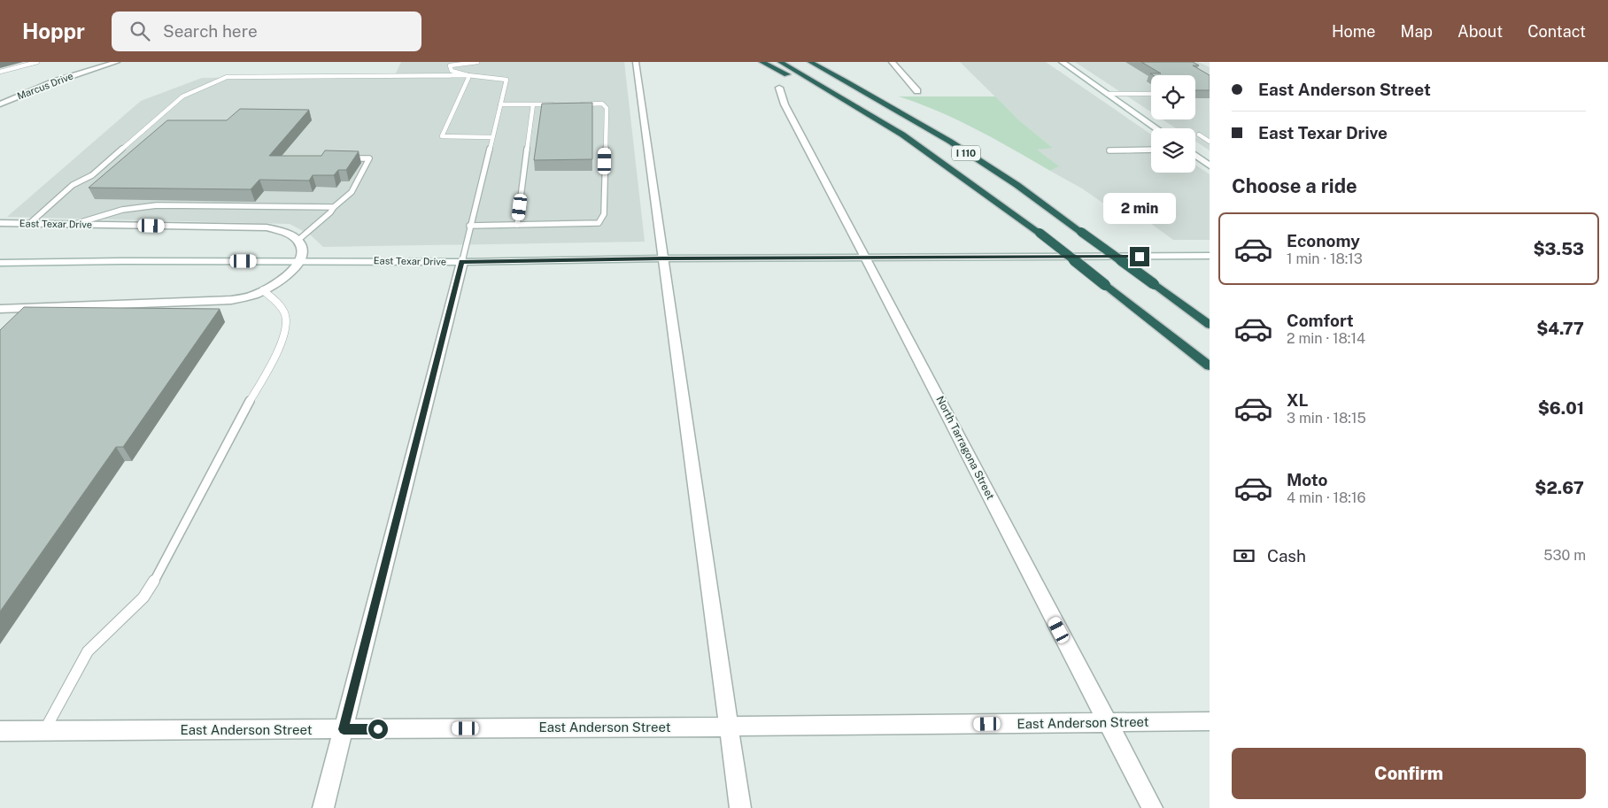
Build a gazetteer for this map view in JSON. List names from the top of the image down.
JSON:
{
  "streets": {
    "highway": ["I 110"],
    "street": [
      "Marcus Drive",
      "East Texar Drive",
      "North Tarragona Street",
      "East Anderson Street"
    ]
  },
  "crossings": [
    ["East Texar Drive", "North Tarragona Street"],
    ["North Tarragona Street", "East Anderson Street"]
  ],
  "page": {
    "header": "Hoppr",
    "search": "Search here",
    "nav": [
      "Home",
      "Map",
      "About",
      "Contact"
    ],
    "banner": ["East Anderson Street", "East Texar Drive"],
    "heading": "Choose a ride",
    "bubble": "2 min",
    "list": [
      {
        "name": "Economy",
        "note": "1 min · 18:13",
        "value": "$3.53"
      },
      {
        "name": "Comfort",
        "note": "2 min · 18:14",
        "value": "$4.77"
      },
      {
        "name": "XL",
        "note": "3 min · 18:15",
        "value": "$6.01"
      },
      {
        "name": "Moto",
        "note": "4 min · 18:16",
        "value": "$2.67"
      }
    ],
    "pay": ["Cash", "530 m"],
    "buttons": "Confirm"
  }
}
